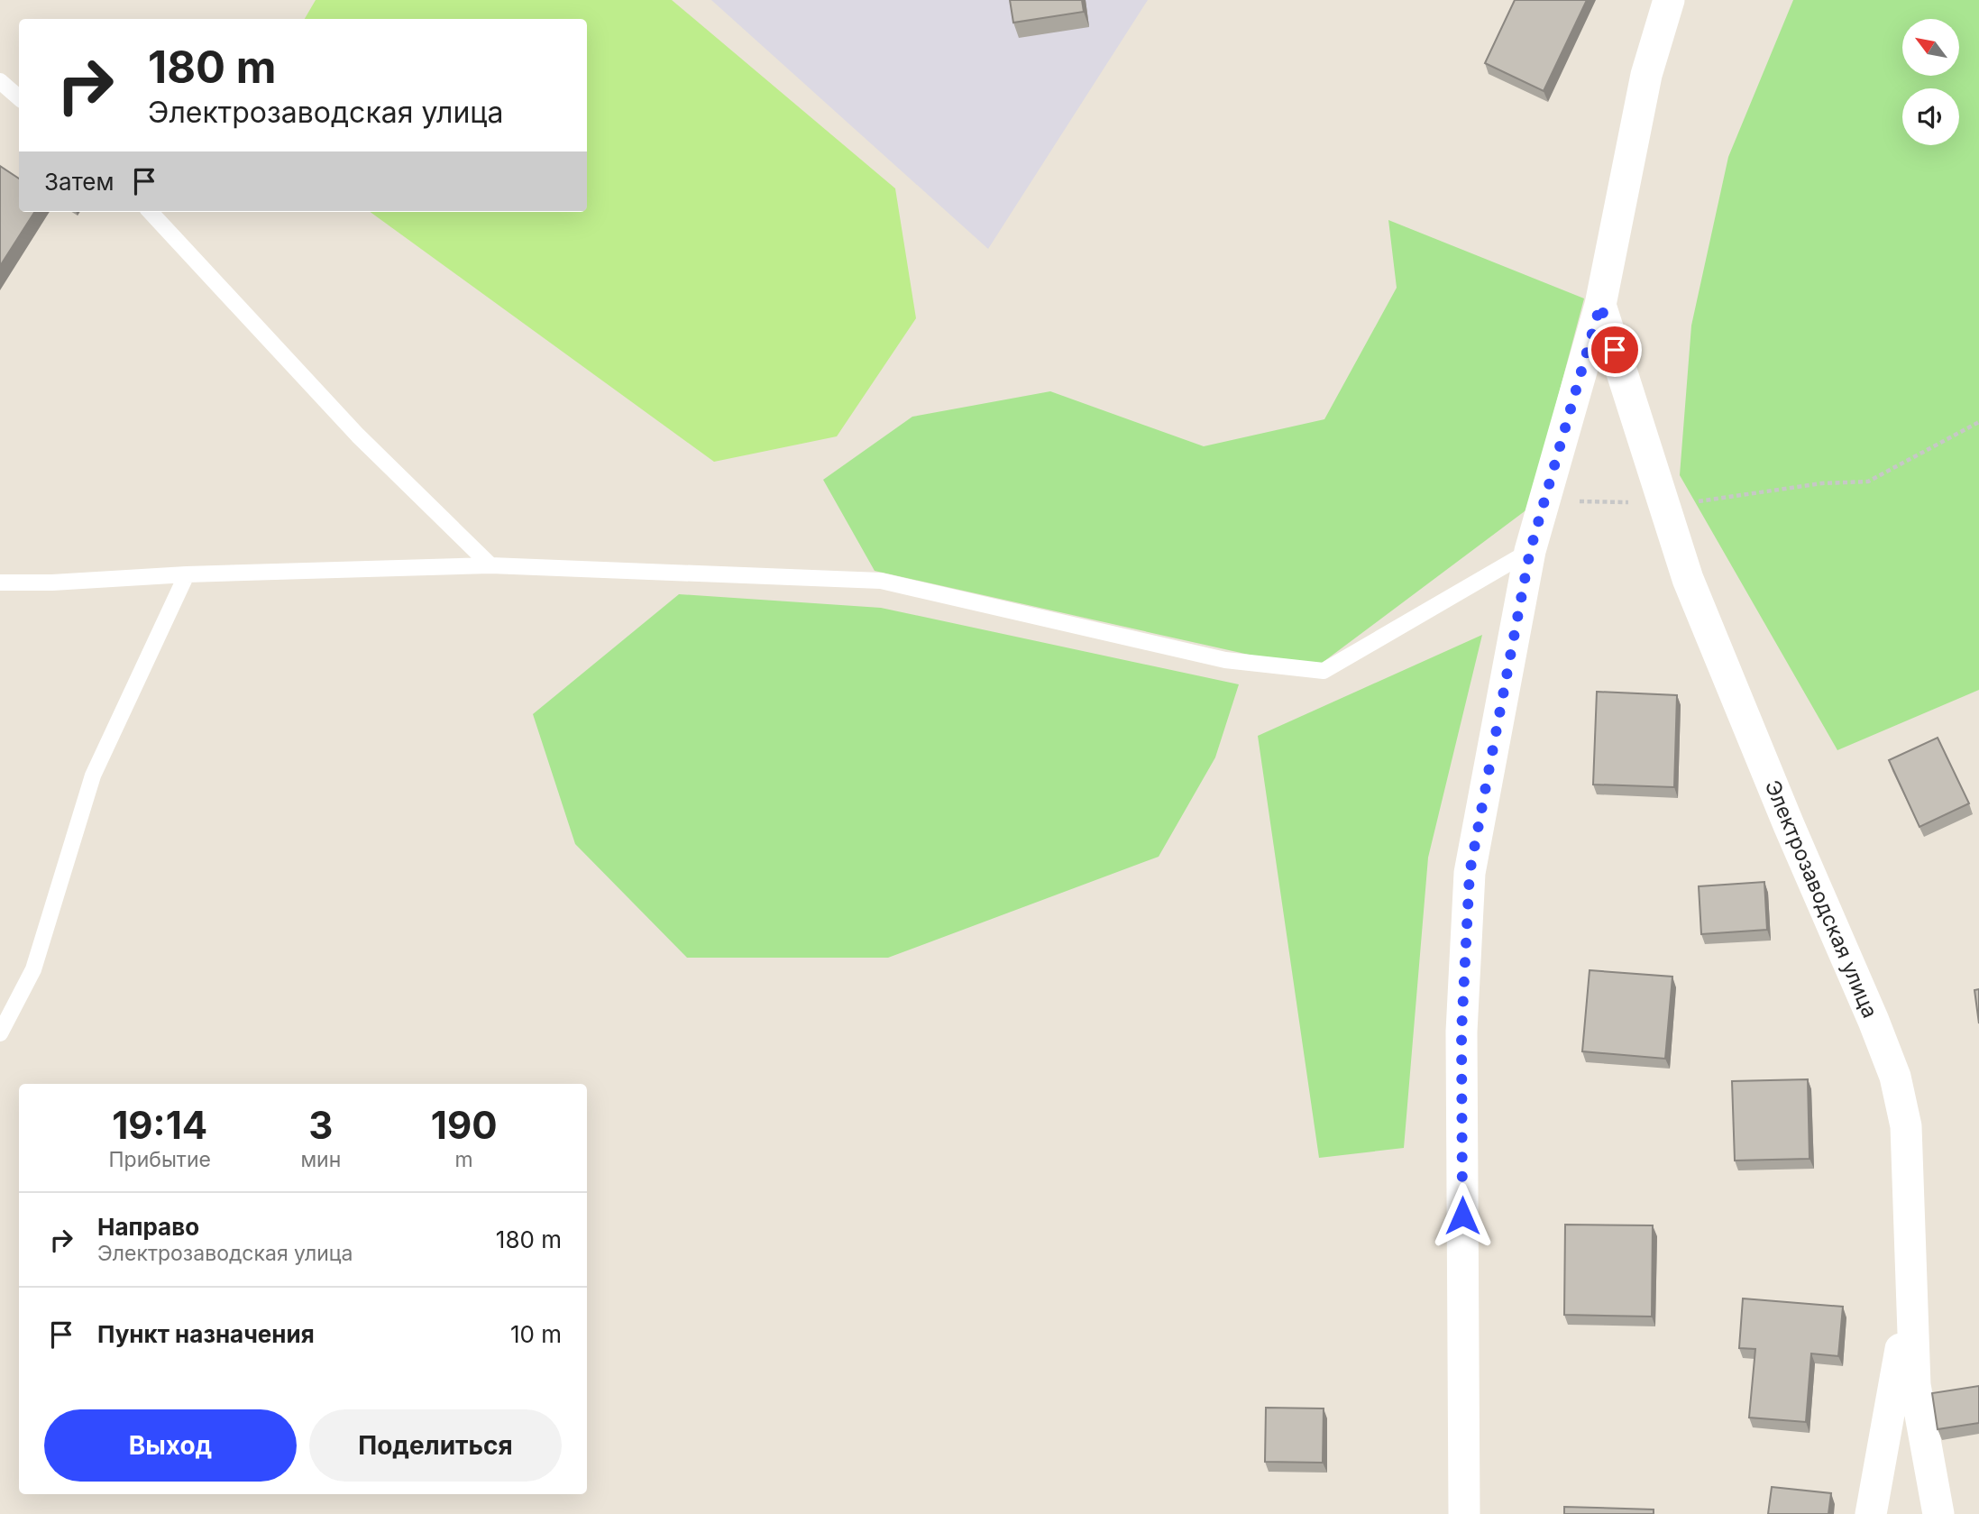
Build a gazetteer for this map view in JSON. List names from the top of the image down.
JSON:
{
  "streets": {
    "street": ["Электрозаводская улица"]
  },
  "north": "top left",
  "page": {
    "turn": ["180 m", "Электрозаводская улица"],
    "then": "Затем",
    "eta": [
      "19:14",
      "Прибытие",
      "3",
      "мин",
      "190",
      "m"
    ],
    "list": [
      {
        "name": "Направо",
        "note": "Электрозаводская улица",
        "value": "180 m"
      },
      {
        "name": "Пункт назначения",
        "value": "10 m"
      }
    ],
    "buttons": ["Выход", "Поделиться"]
  }
}
